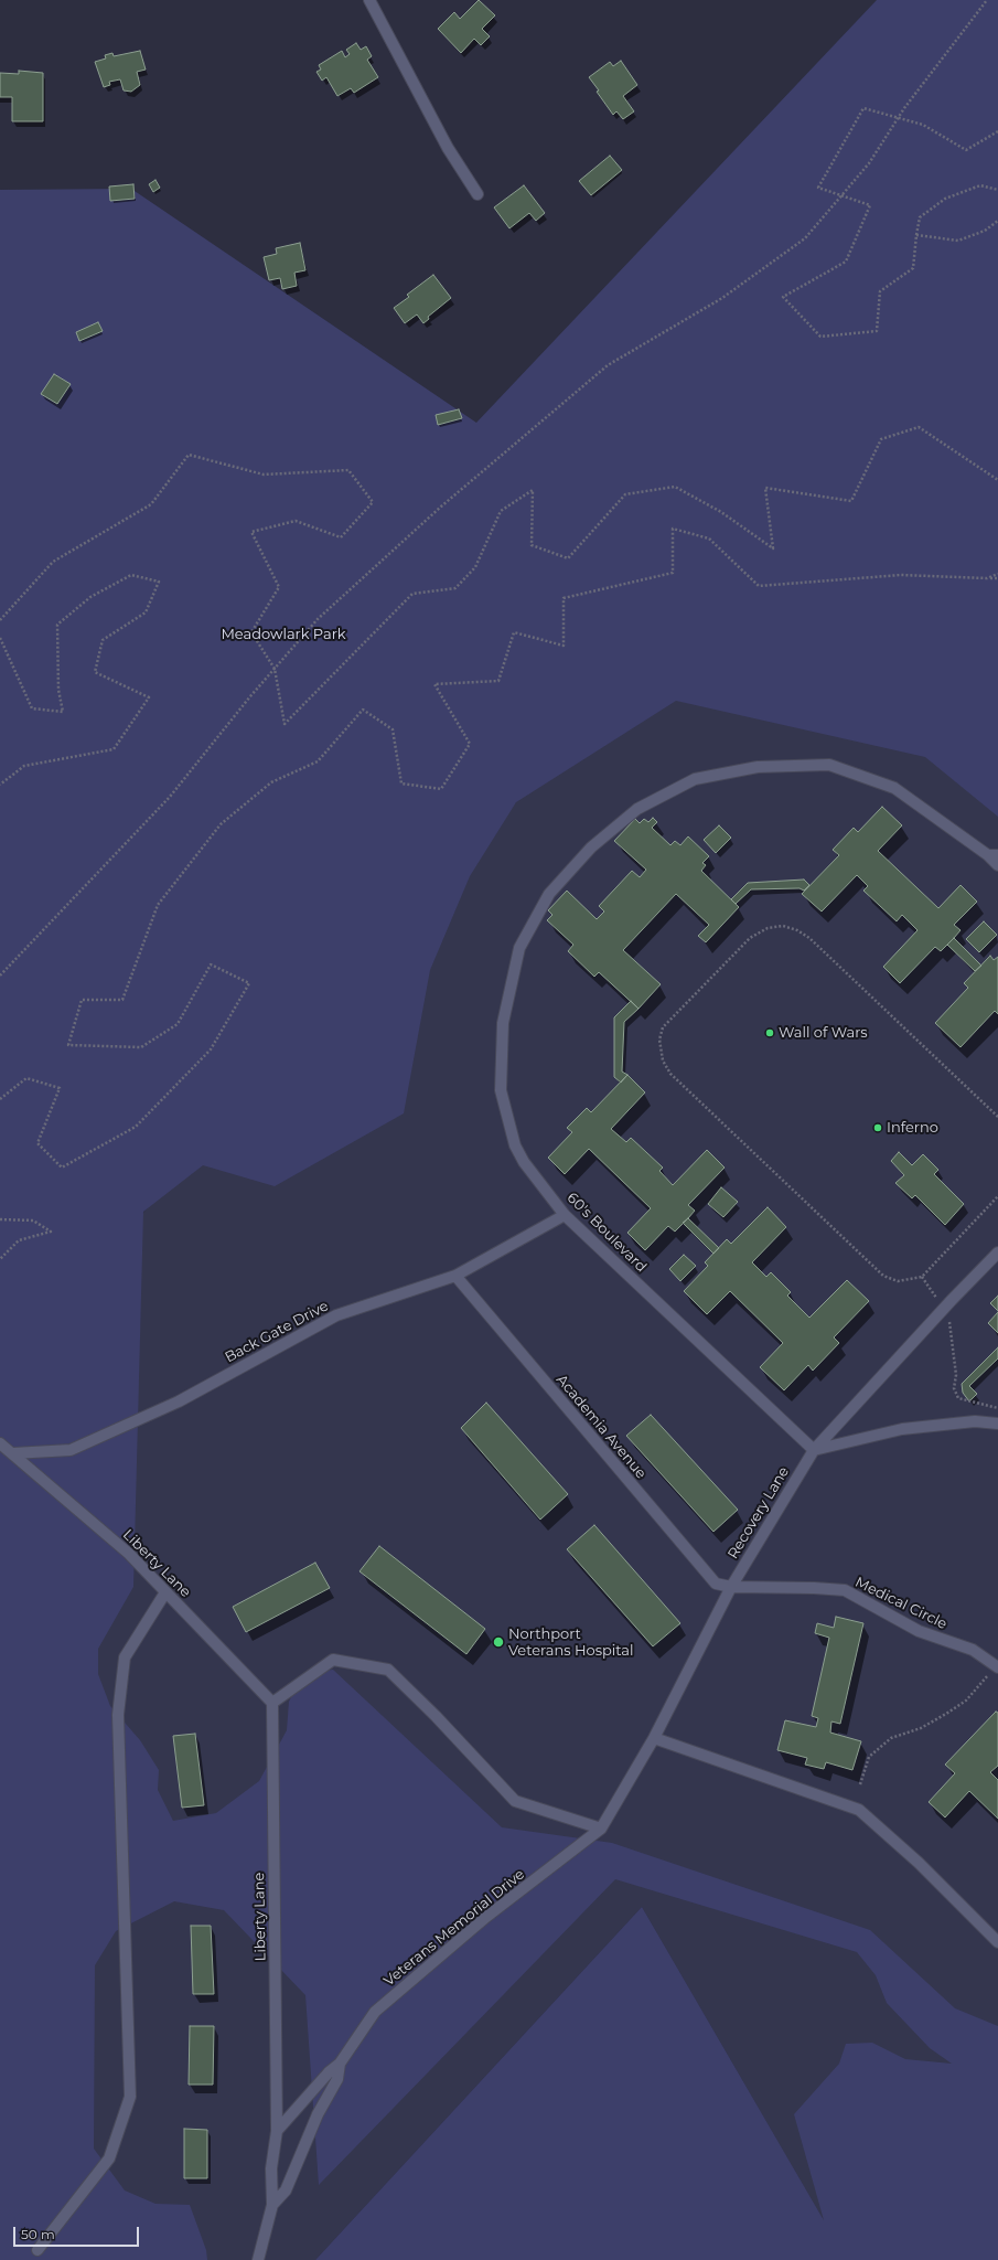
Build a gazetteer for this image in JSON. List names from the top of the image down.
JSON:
{
  "streets": {
    "lane": [
      "60's Boulevard",
      "Back Gate Drive",
      "Academia Avenue",
      "Recovery Lane",
      "Liberty Lane",
      "Medical Circle",
      "Veterans Memorial Drive"
    ]
  },
  "crossings": [
    ["60's Boulevard", "Back Gate Drive"],
    ["60's Boulevard", "Recovery Lane"],
    ["Back Gate Drive", "Academia Avenue"],
    ["Back Gate Drive", "Liberty Lane"],
    ["Academia Avenue", "Recovery Lane"],
    ["Academia Avenue", "Medical Circle"],
    ["Recovery Lane", "Medical Circle"],
    ["Recovery Lane", "Veterans Memorial Drive"],
    ["Liberty Lane", "Veterans Memorial Drive"]
  ],
  "parks": ["Meadowlark Park"],
  "places": ["Wall of Wars", "Inferno", "Northport Veterans Hospital"],
  "scale_bar": "50 m"
}
